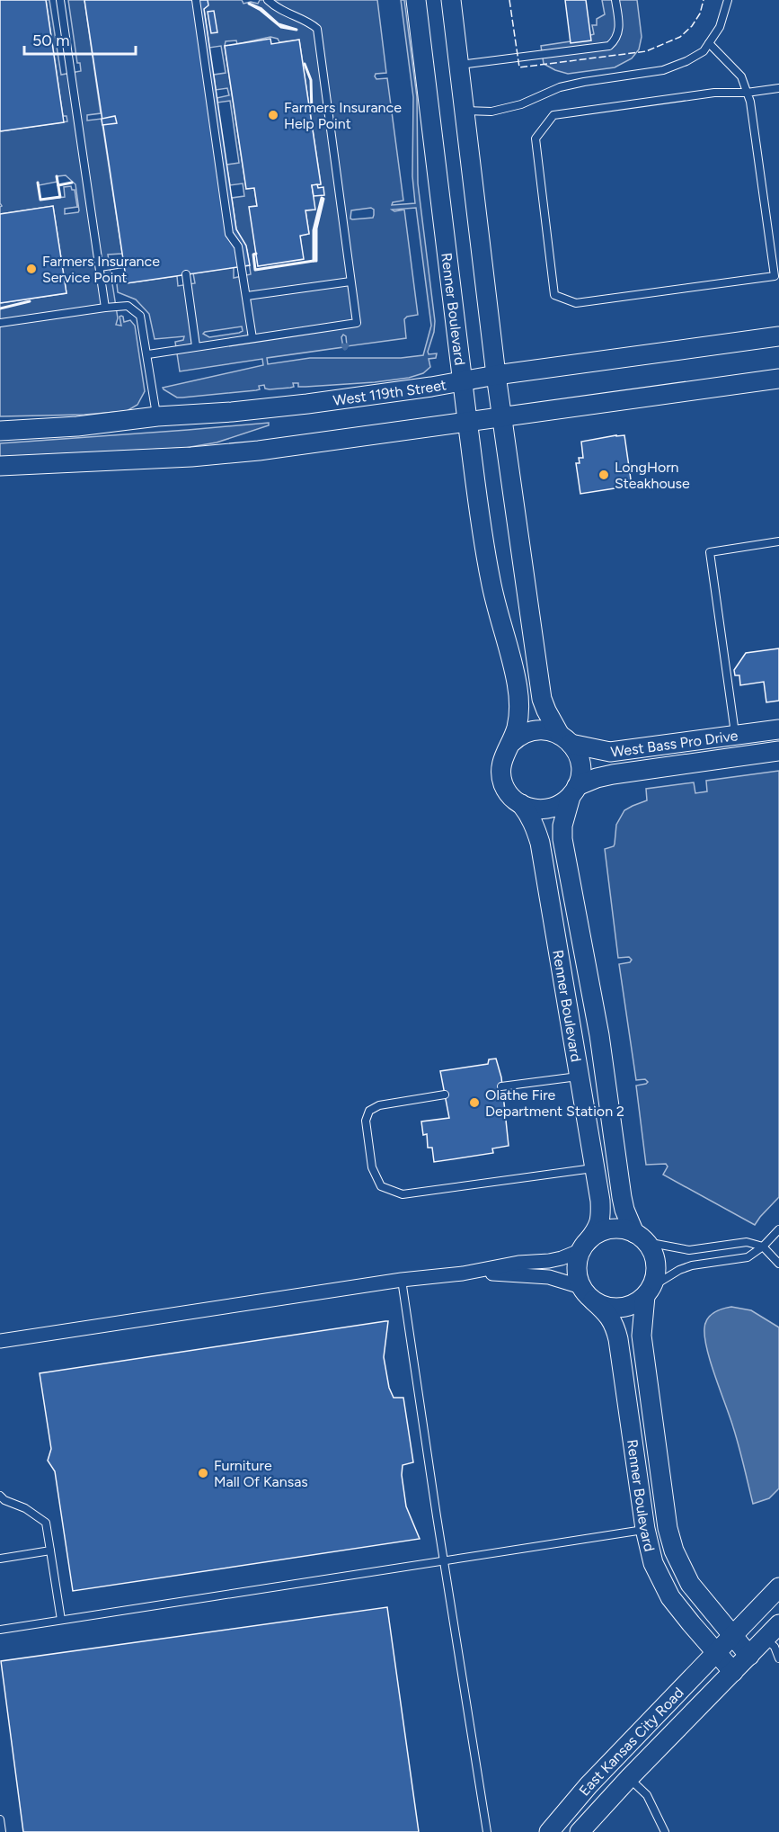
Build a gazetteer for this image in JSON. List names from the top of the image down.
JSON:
{
  "streets": {
    "main road": [
      "Renner Boulevard",
      "West 119th Street",
      "West Bass Pro Drive",
      "East Kansas City Road"
    ]
  },
  "crossings": [
    ["Renner Boulevard", "West 119th Street"],
    ["Renner Boulevard", "West Bass Pro Drive"],
    ["Renner Boulevard", "East Kansas City Road"]
  ],
  "places": [
    "Farmers Insurance Help Point",
    "Farmers Insurance Service Point",
    "LongHorn Steakhouse",
    "Olathe Fire Department Station 2",
    "Furniture Mall Of Kansas"
  ],
  "scale_bar": "50 m"
}
